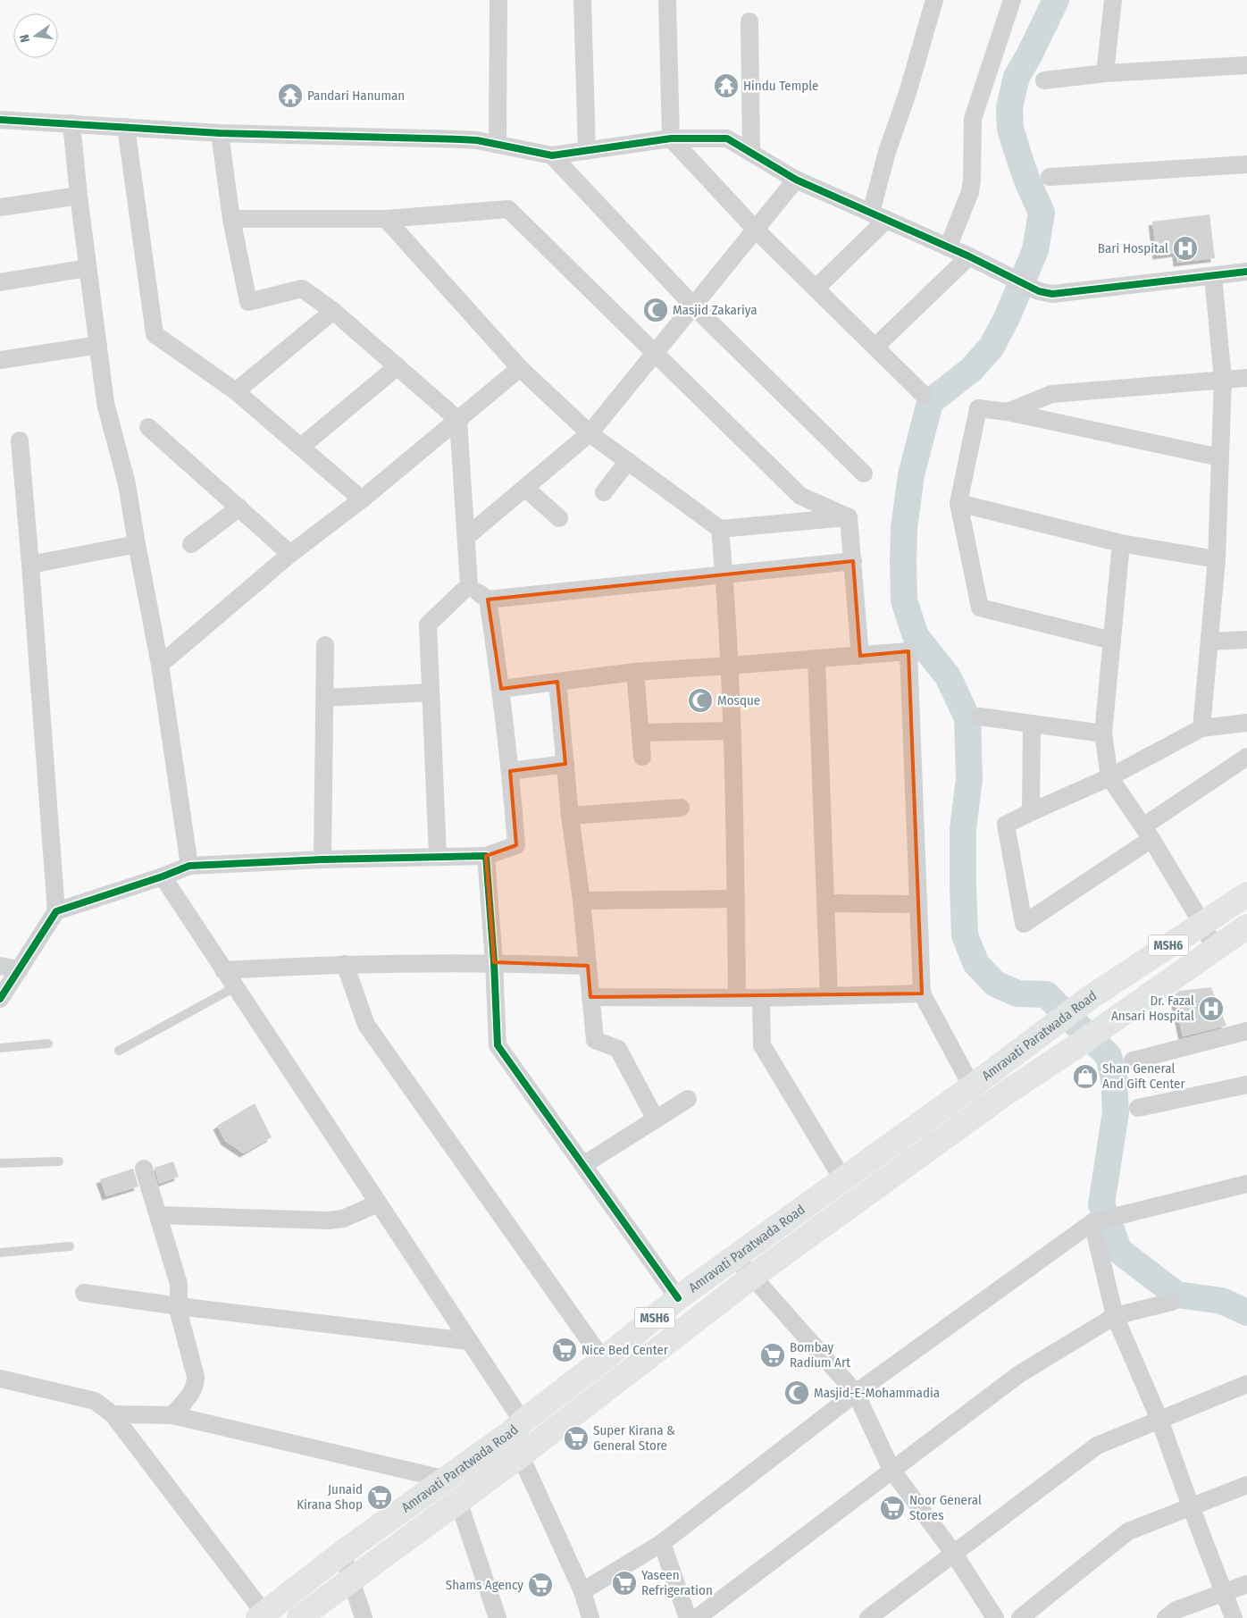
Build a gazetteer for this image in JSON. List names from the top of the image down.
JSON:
{
  "streets": {
    "main road": ["MSH6", "Amravati Paratwada Road"]
  },
  "places": {
    "temple": ["Hindu Temple", "Pandari Hanuman"],
    "hospital": ["Bari Hospital", "Dr. Fazal Ansari Hospital"],
    "mosque": ["Masjid Zakariya", "Mosque", "Masjid-E-Mohammadia"],
    "shop": ["Shan General And Gift Center"],
    "supermarket": [
      "Nice Bed Center",
      "Bombay Radium Art",
      "Super Kirana & General Store",
      "Junaid Kirana Shop",
      "Noor General Stores",
      "Yaseen Refrigeration",
      "Shams Agency"
    ]
  },
  "north": "left"
}
